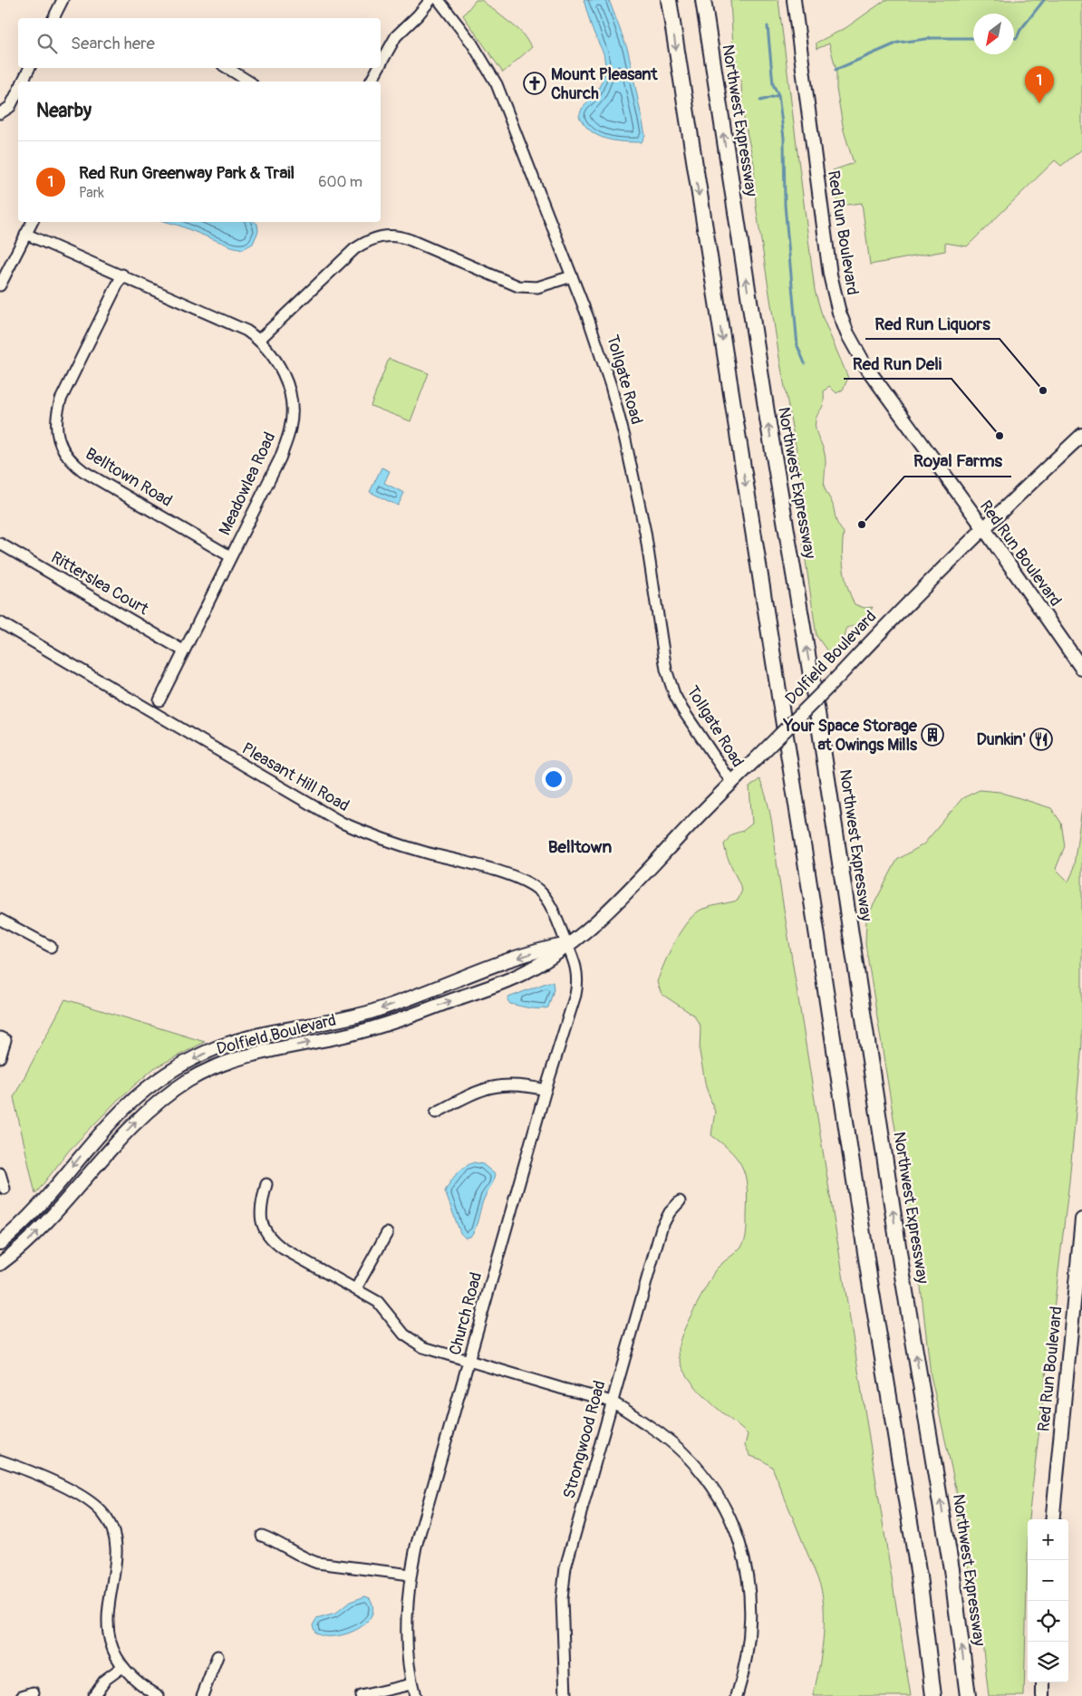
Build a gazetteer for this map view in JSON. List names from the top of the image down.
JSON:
{
  "streets": {
    "highway": ["Northwest Expressway"],
    "main road": ["Red Run Boulevard", "Dolfield Boulevard"],
    "street": [
      "Tollgate Road",
      "Belltown Road",
      "Meadowlea Road",
      "Ritterslea Court",
      "Pleasant Hill Road",
      "Church Road",
      "Strongwood Road"
    ]
  },
  "crossings": [
    ["Red Run Boulevard", "Dolfield Boulevard"],
    ["Tollgate Road", "Dolfield Boulevard"],
    ["Belltown Road", "Meadowlea Road"],
    ["Meadowlea Road", "Ritterslea Court"],
    ["Dolfield Boulevard", "Pleasant Hill Road"],
    ["Dolfield Boulevard", "Church Road"],
    ["Pleasant Hill Road", "Church Road"]
  ],
  "districts": ["Belltown"],
  "places": {
    "church": ["Mount Pleasant Church"],
    "other": ["Red Run Liquors", "Red Run Deli", "Royal Farms"],
    "building": ["Your Space Storage at Owings Mills"],
    "restaurant": ["Dunkin'"]
  },
  "north": "bottom left",
  "page": {
    "search": "Search here",
    "pins": "1",
    "heading": "Nearby",
    "list": [
      {
        "mark": "1",
        "name": "Red Run Greenway Park & Trail",
        "note": "Park",
        "value": "600 m"
      }
    ],
    "map_buttons": ["+", "−"]
  }
}
